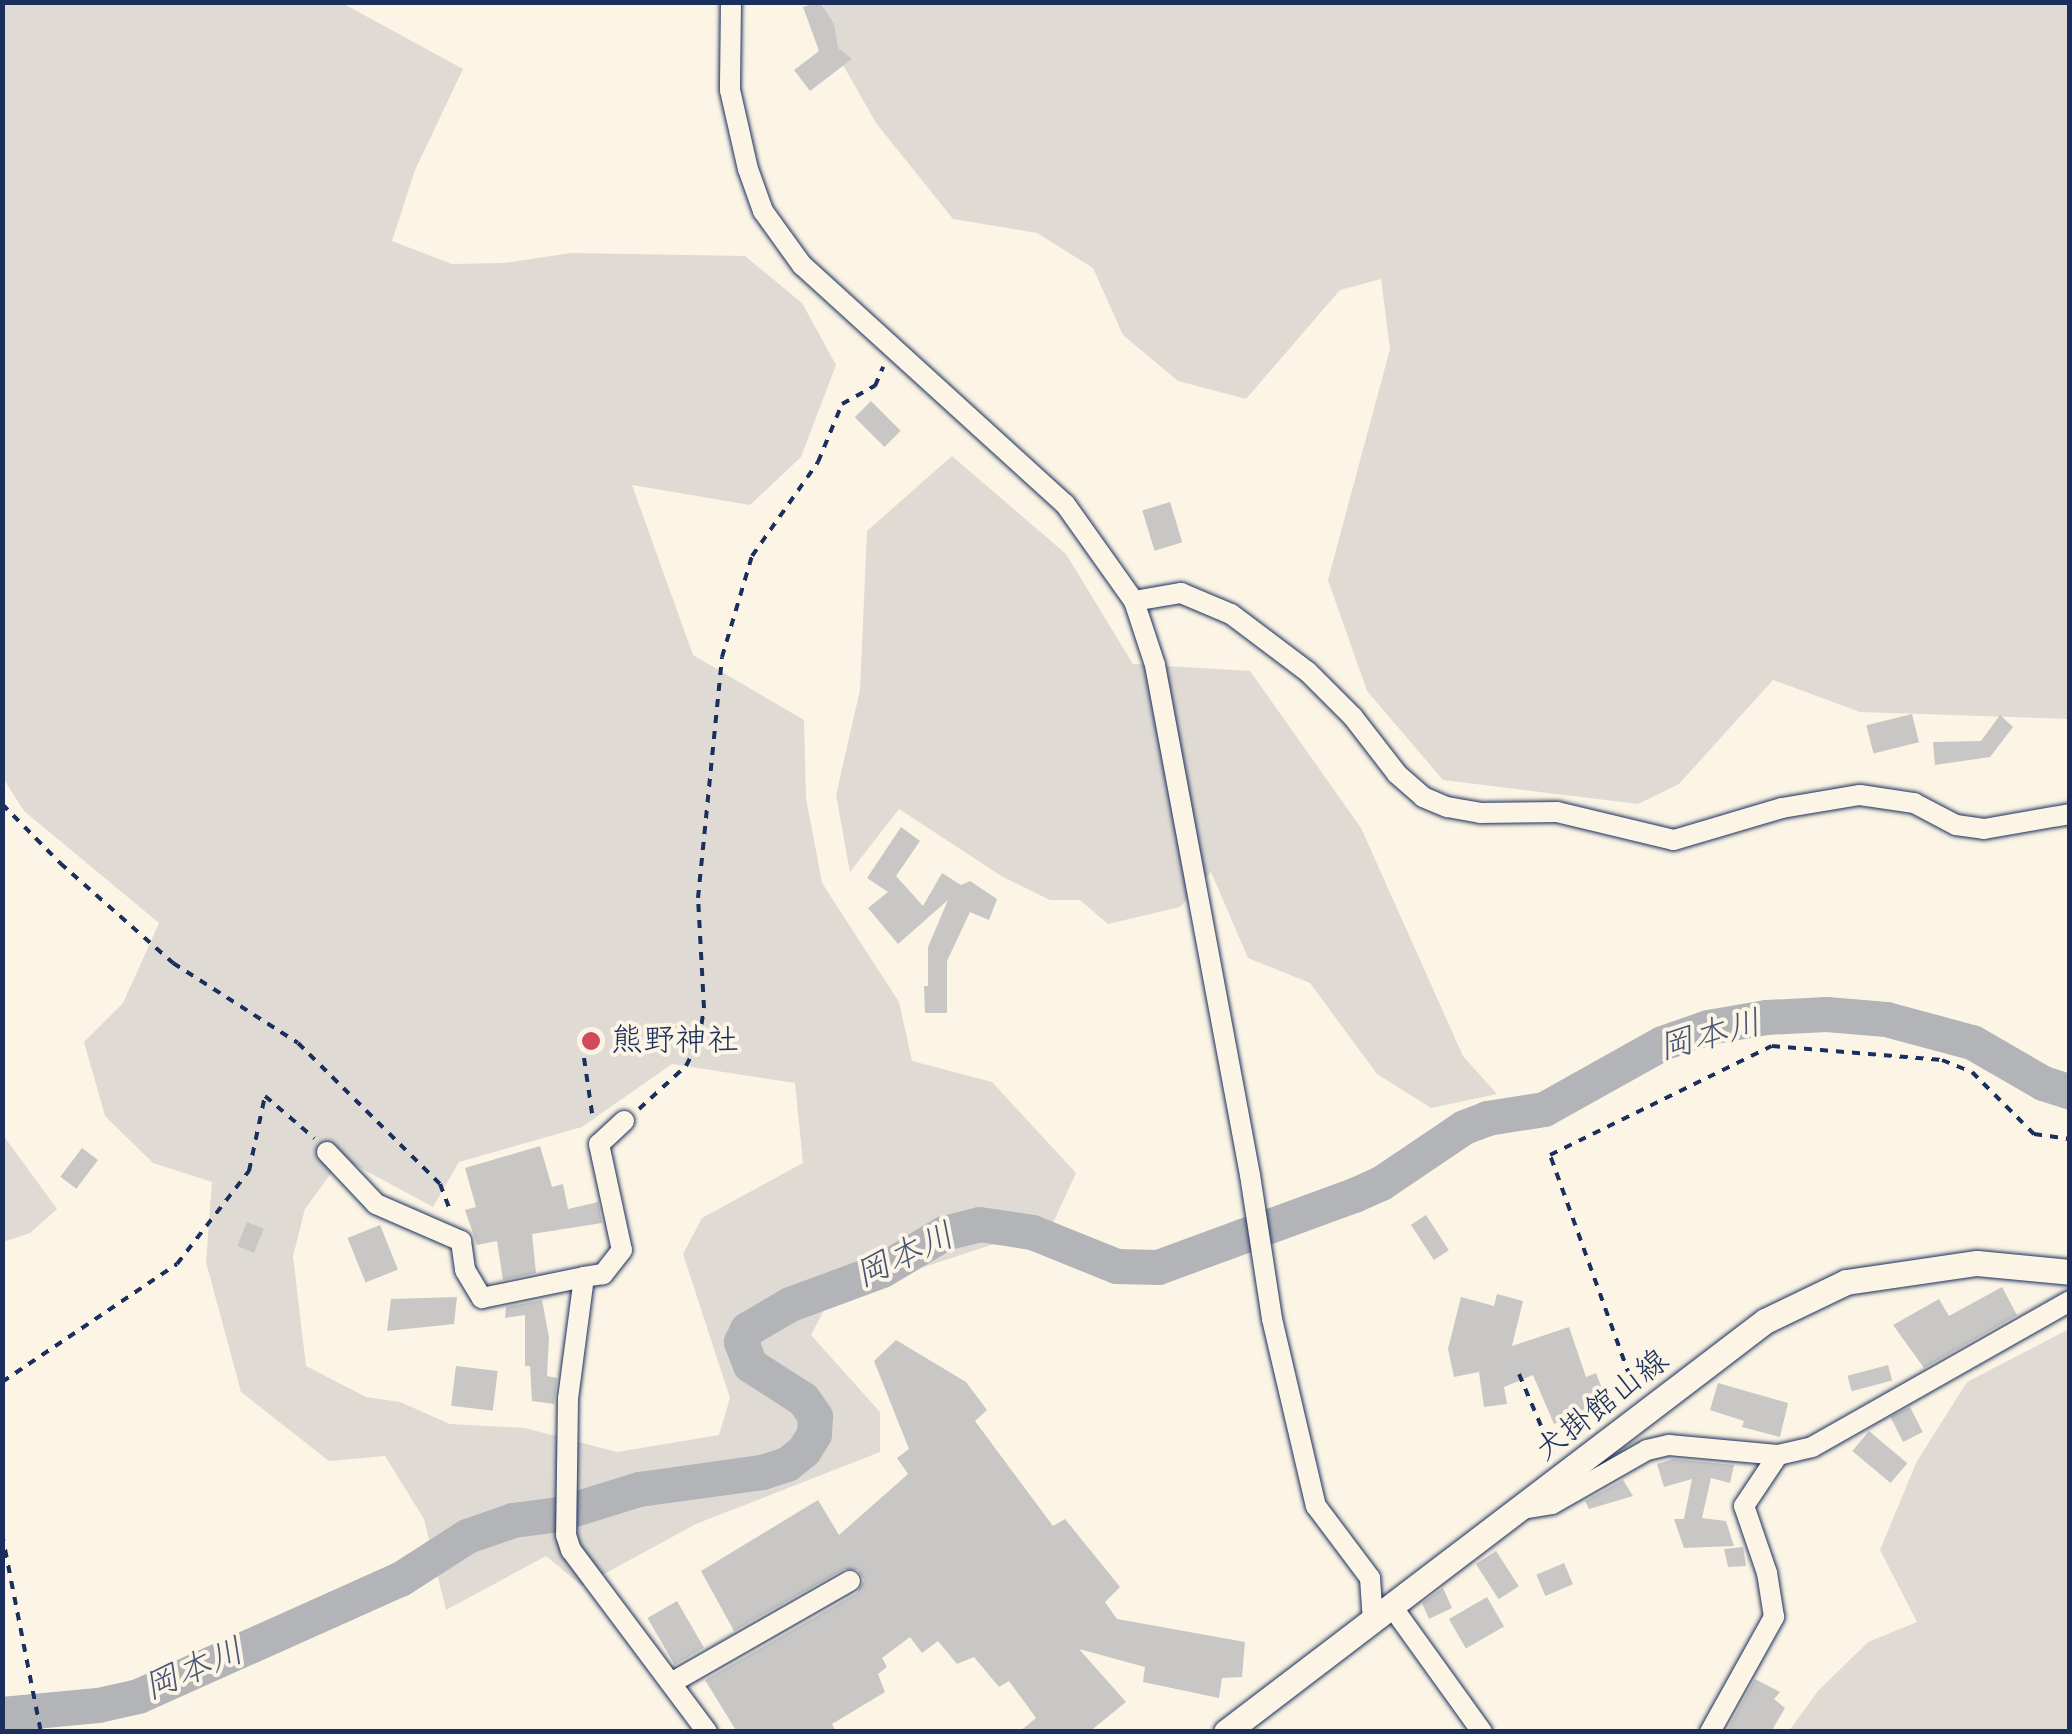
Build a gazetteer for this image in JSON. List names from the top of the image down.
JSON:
{
  "streets": {
    "main road": ["犬掛館山線"]
  },
  "water": ["岡本川"],
  "places": ["熊野神社"]
}
